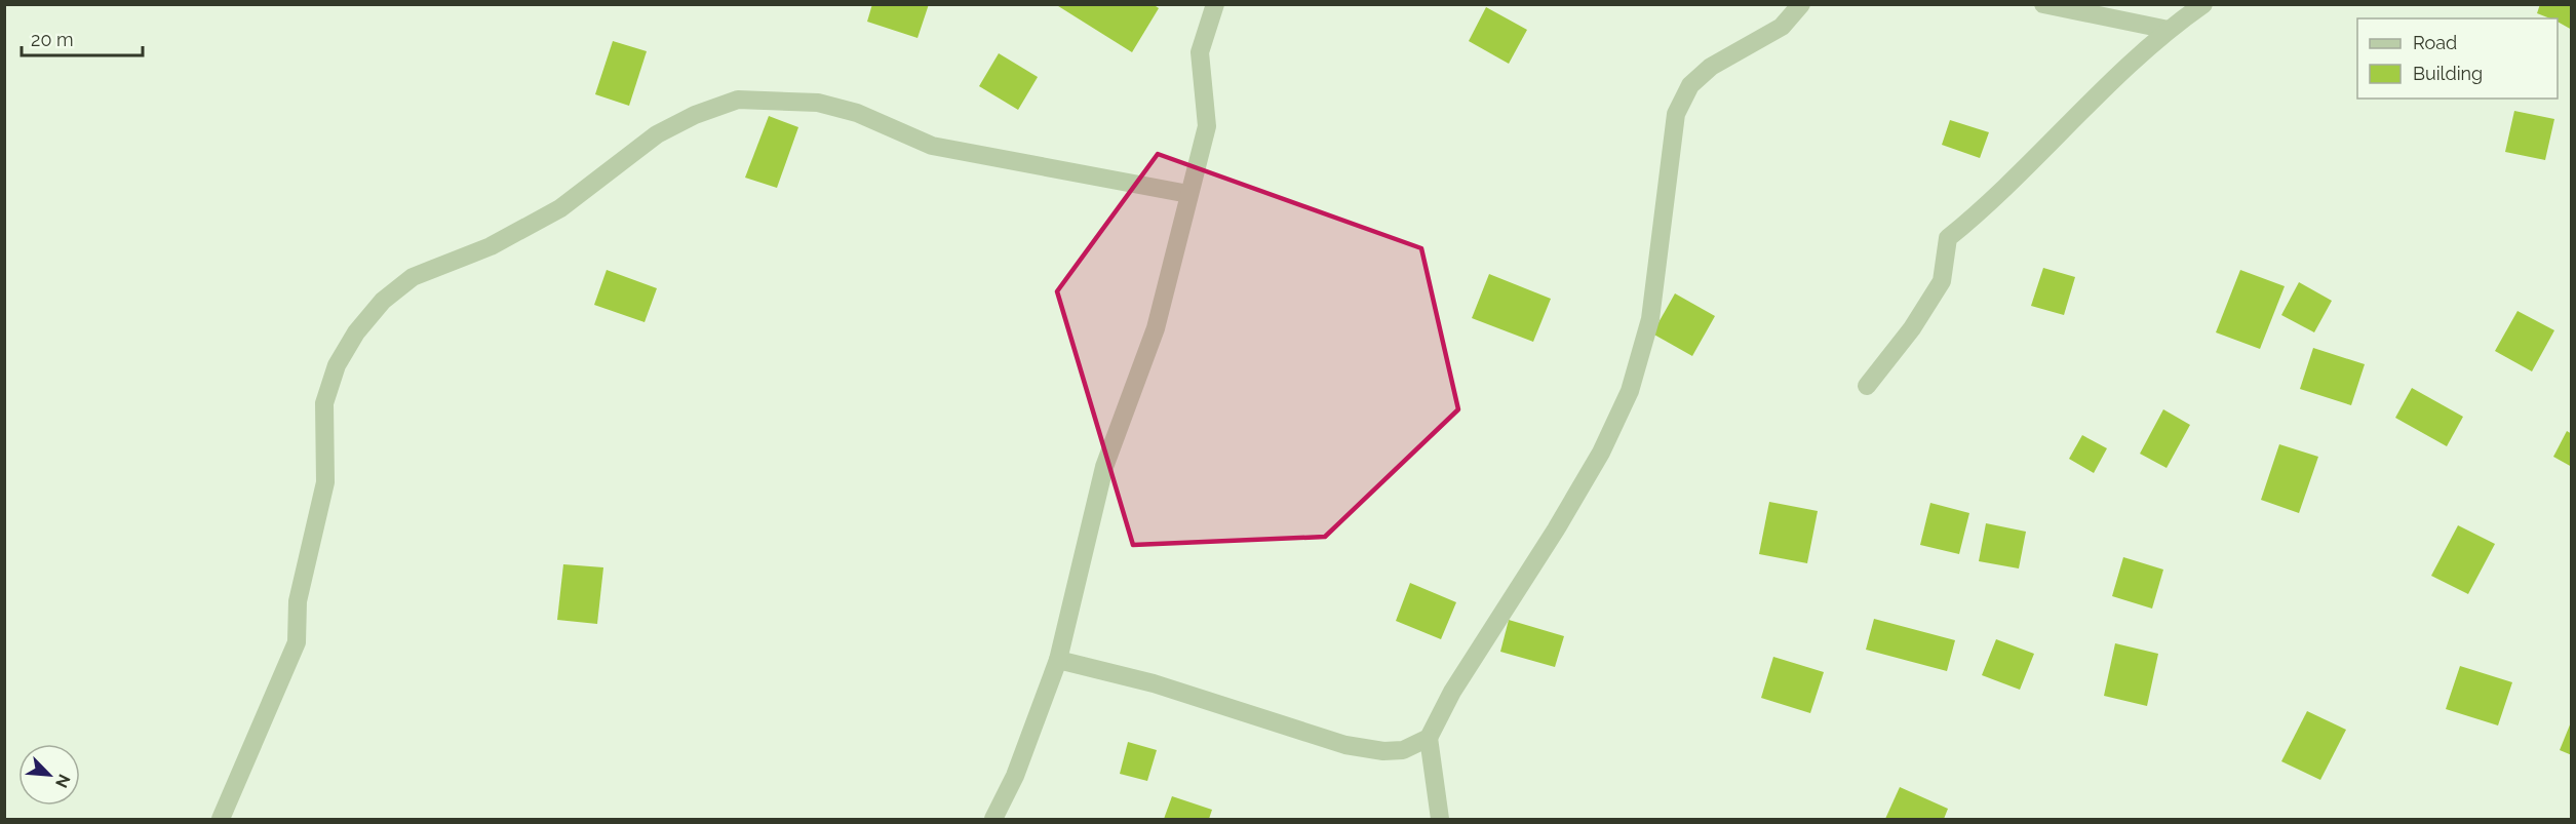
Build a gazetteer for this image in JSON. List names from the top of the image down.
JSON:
{
  "legend": ["Road", "Building"],
  "scale_bar": "20 m",
  "north": "bottom right"
}
